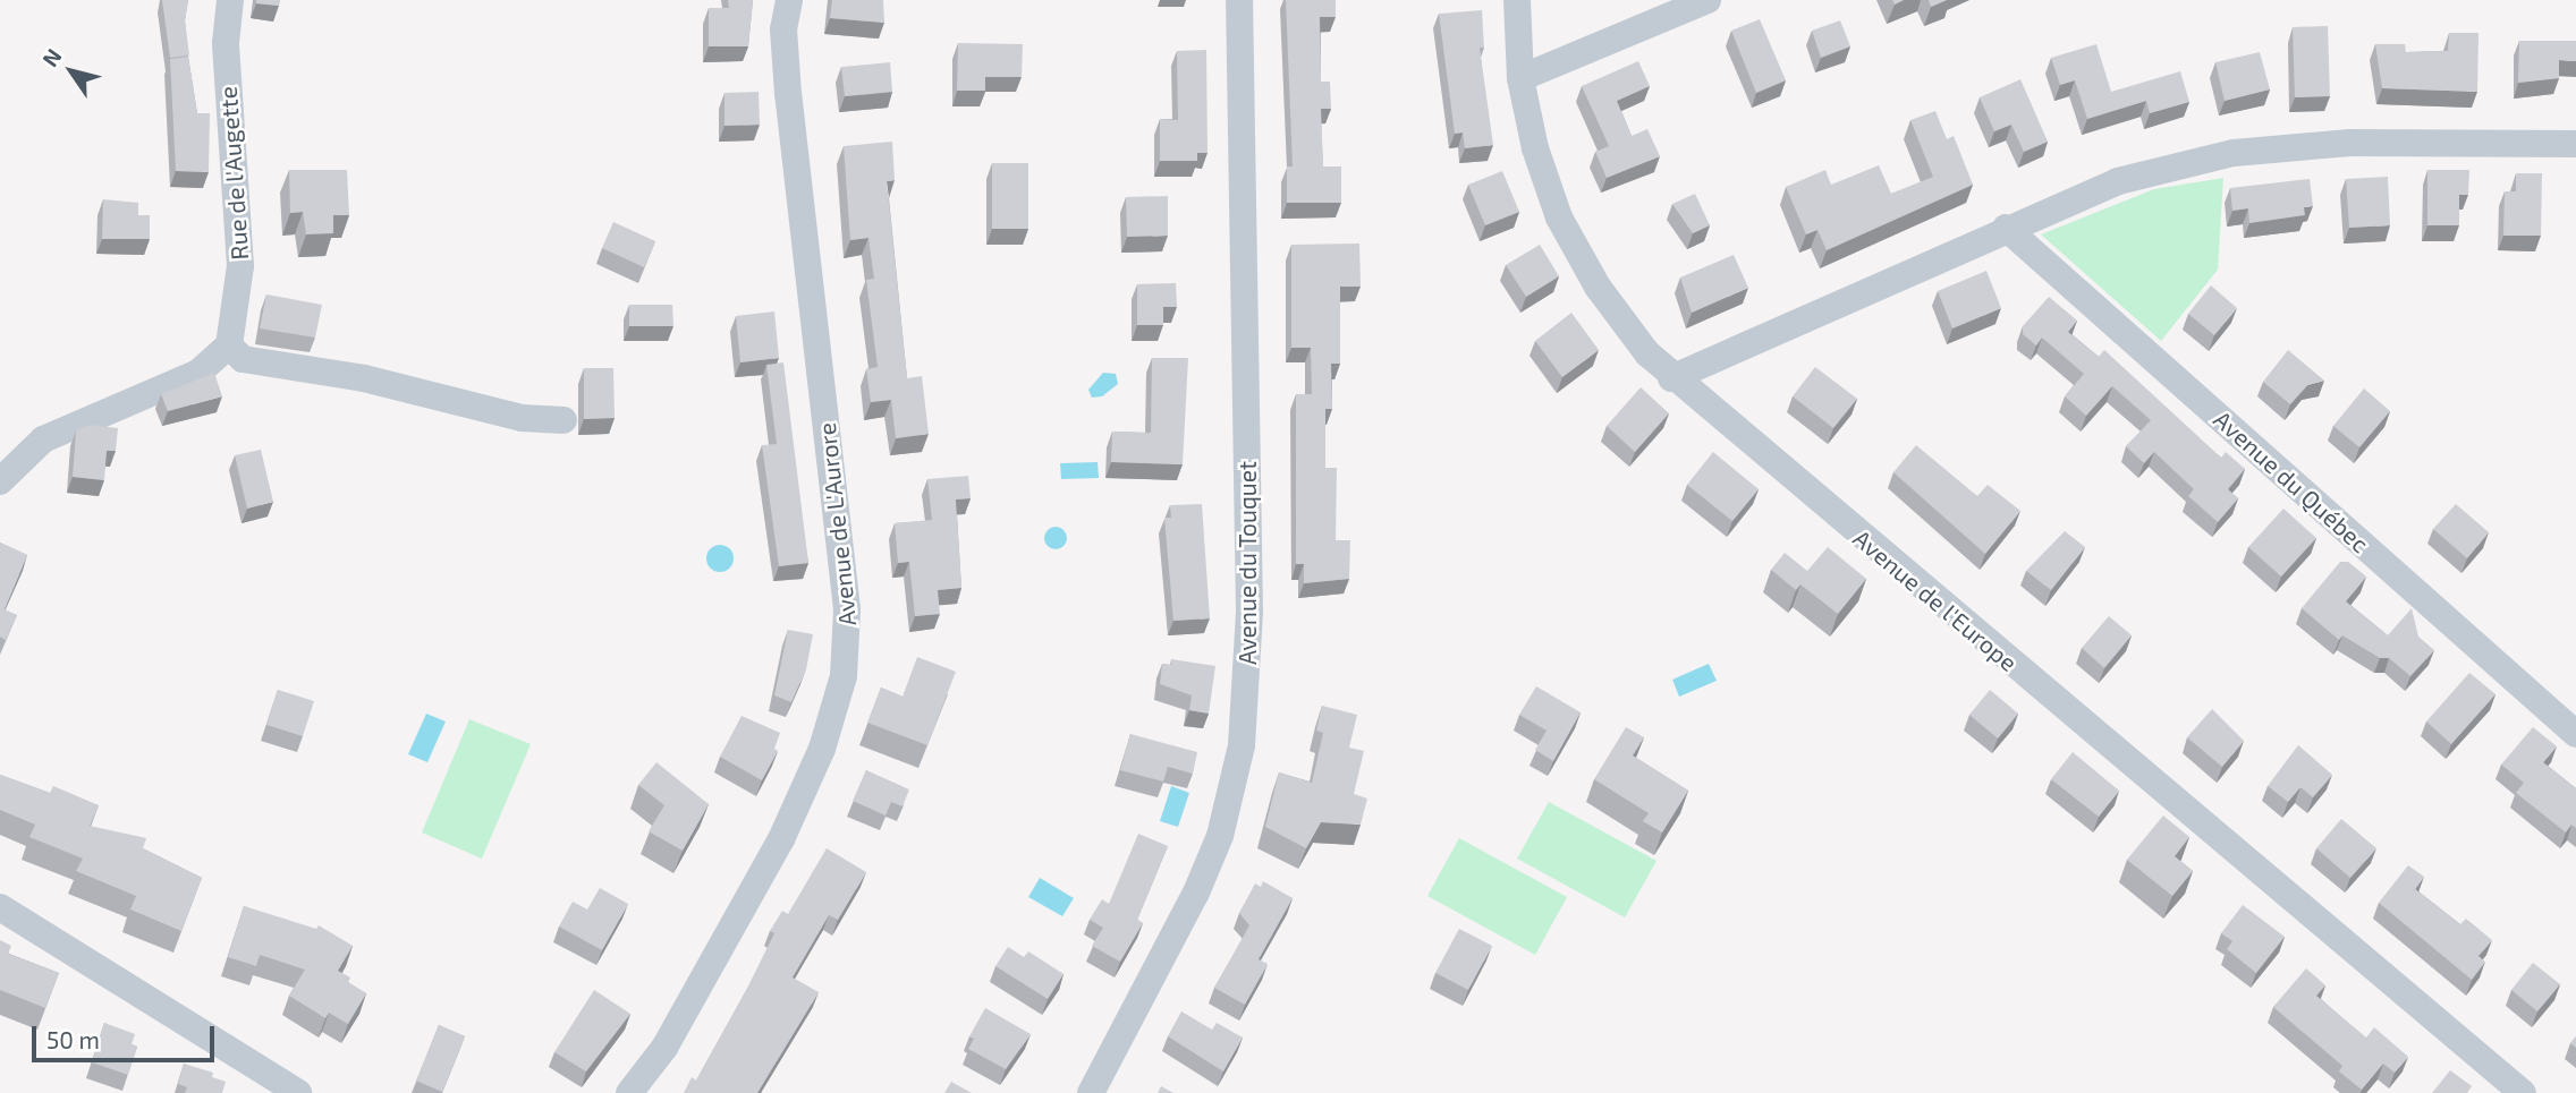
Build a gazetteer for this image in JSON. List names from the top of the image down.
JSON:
{
  "streets": {
    "street": [
      "Rue de l'Augette",
      "Avenue du Québec",
      "Avenue de L'Aurore",
      "Avenue du Touquet",
      "Avenue de l'Europe"
    ]
  },
  "scale_bar": "50 m",
  "north": "top left"
}
